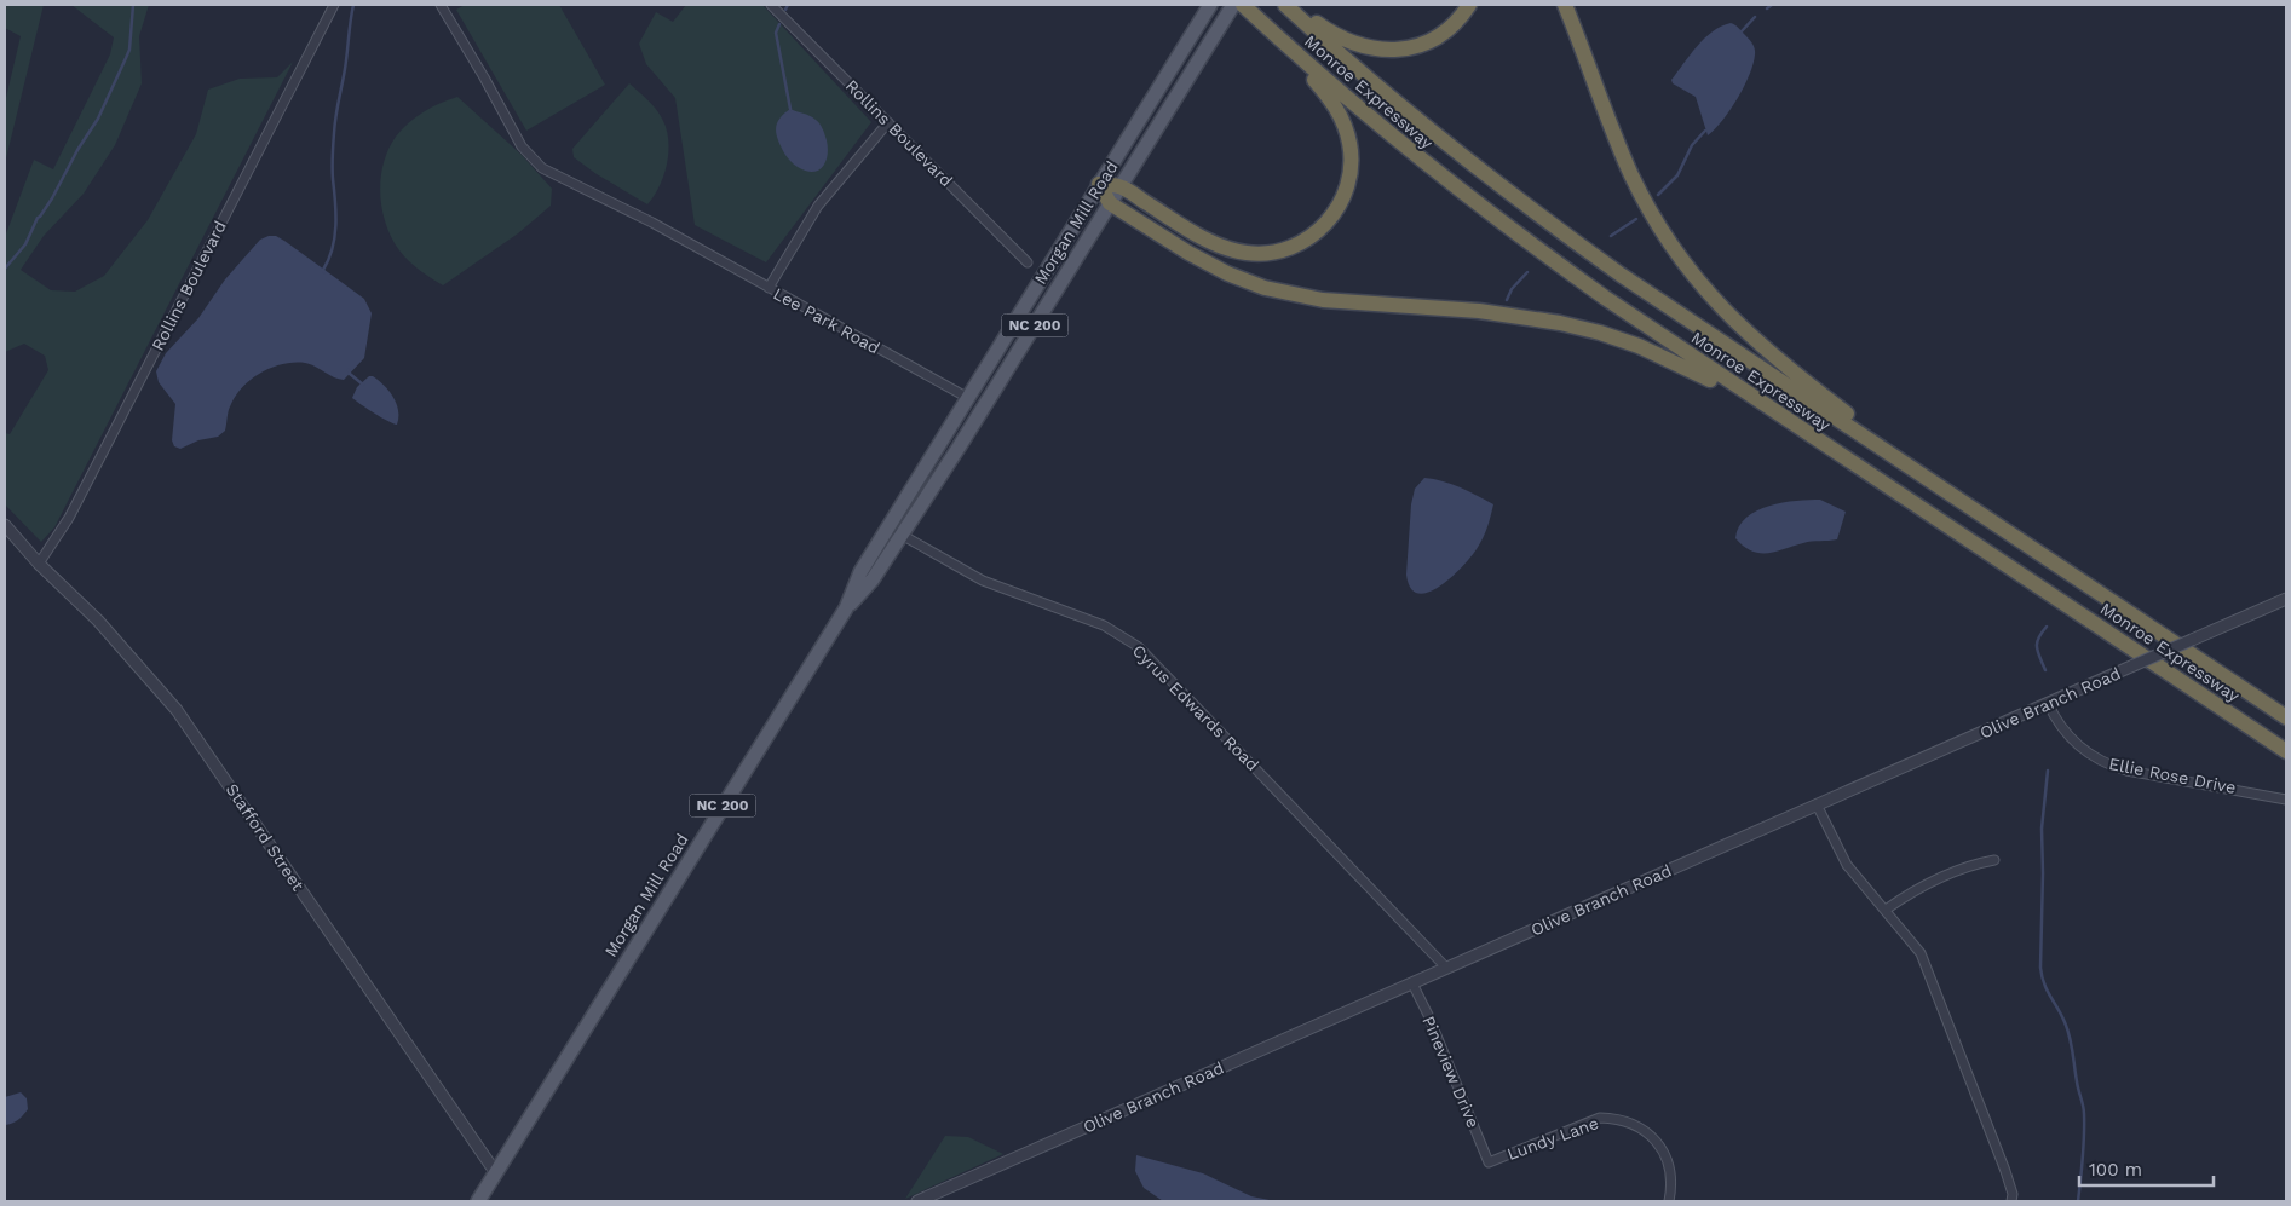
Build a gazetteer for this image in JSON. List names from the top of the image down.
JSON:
{
  "streets": {
    "highway": ["Monroe Expressway"],
    "main road": ["Morgan Mill Road", "NC 200"],
    "street": [
      "Rollins Boulevard",
      "Lee Park Road",
      "Olive Branch Road",
      "Cyrus Edwards Road",
      "Ellie Rose Drive",
      "Stafford Street",
      "Pineview Drive",
      "Lundy Lane"
    ]
  },
  "crossings": [
    ["Rollins Boulevard", "Stafford Street"],
    ["Morgan Mill Road", "Lee Park Road"],
    ["Morgan Mill Road", "Cyrus Edwards Road"],
    ["Morgan Mill Road", "Stafford Street"],
    ["Olive Branch Road", "Cyrus Edwards Road"],
    ["Olive Branch Road", "Ellie Rose Drive"],
    ["Olive Branch Road", "Pineview Drive"],
    ["Pineview Drive", "Lundy Lane"]
  ],
  "scale_bar": "100 m"
}
